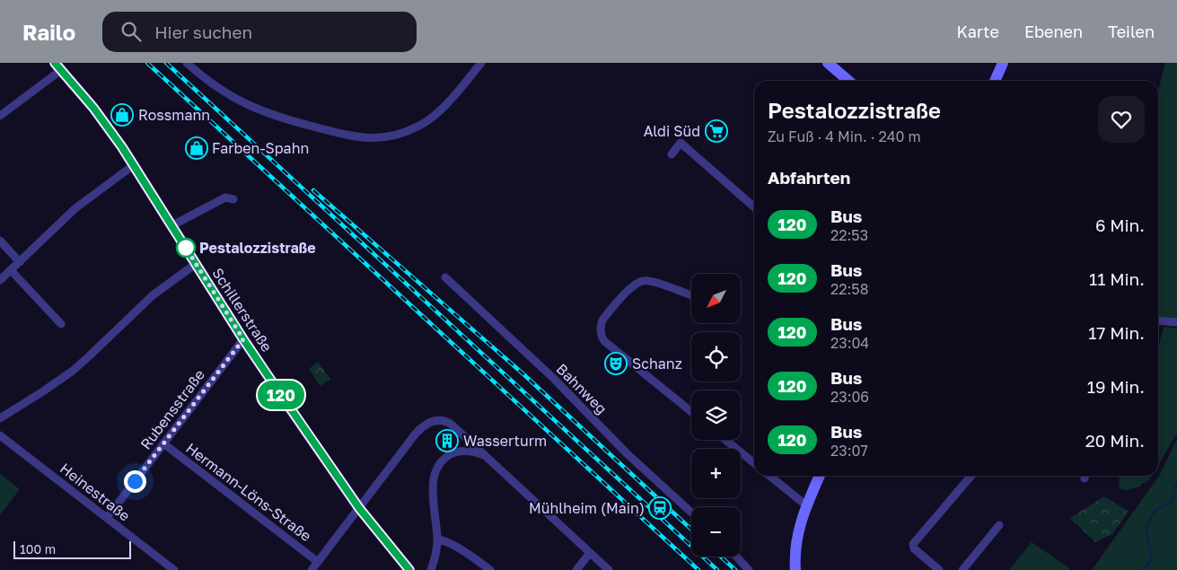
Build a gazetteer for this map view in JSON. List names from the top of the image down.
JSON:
{
  "streets": {
    "main road": ["Schillerstraße"],
    "street": [
      "Bahnweg",
      "Rubensstraße",
      "Heinestraße",
      "Hermann-Löns-Straße"
    ]
  },
  "crossings": [
    ["Schillerstraße", "Rubensstraße"],
    ["Rubensstraße", "Heinestraße"],
    ["Rubensstraße", "Hermann-Löns-Straße"]
  ],
  "places": {
    "shop": ["Rossmann", "Farben-Spahn"],
    "supermarket": ["Aldi Süd"],
    "other": ["Pestalozzistraße"],
    "theatre": ["Schanz"],
    "building": ["Wasserturm"],
    "station": ["Mühlheim (Main)"]
  },
  "lines": ["bus line 120"],
  "scale_bar": "100 m",
  "north": "bottom left",
  "page": {
    "header": "Railo",
    "search": "Hier suchen",
    "nav": ["Karte", "Ebenen", "Teilen"],
    "on_map": "120",
    "heading": [
      ["Pestalozzistraße", "Zu Fuß · 4 Min. · 240 m"],
      "Abfahrten"
    ],
    "list": [
      {
        "mark": "120",
        "name": "Bus",
        "note": "22:53",
        "value": "6 Min."
      },
      {
        "mark": "120",
        "name": "Bus",
        "note": "22:58",
        "value": "11 Min."
      },
      {
        "mark": "120",
        "name": "Bus",
        "note": "23:04",
        "value": "17 Min."
      },
      {
        "mark": "120",
        "name": "Bus",
        "note": "23:06",
        "value": "19 Min."
      },
      {
        "mark": "120",
        "name": "Bus",
        "note": "23:07",
        "value": "20 Min."
      }
    ],
    "map_buttons": ["+", "−"],
    "scale": "100 m"
  }
}
